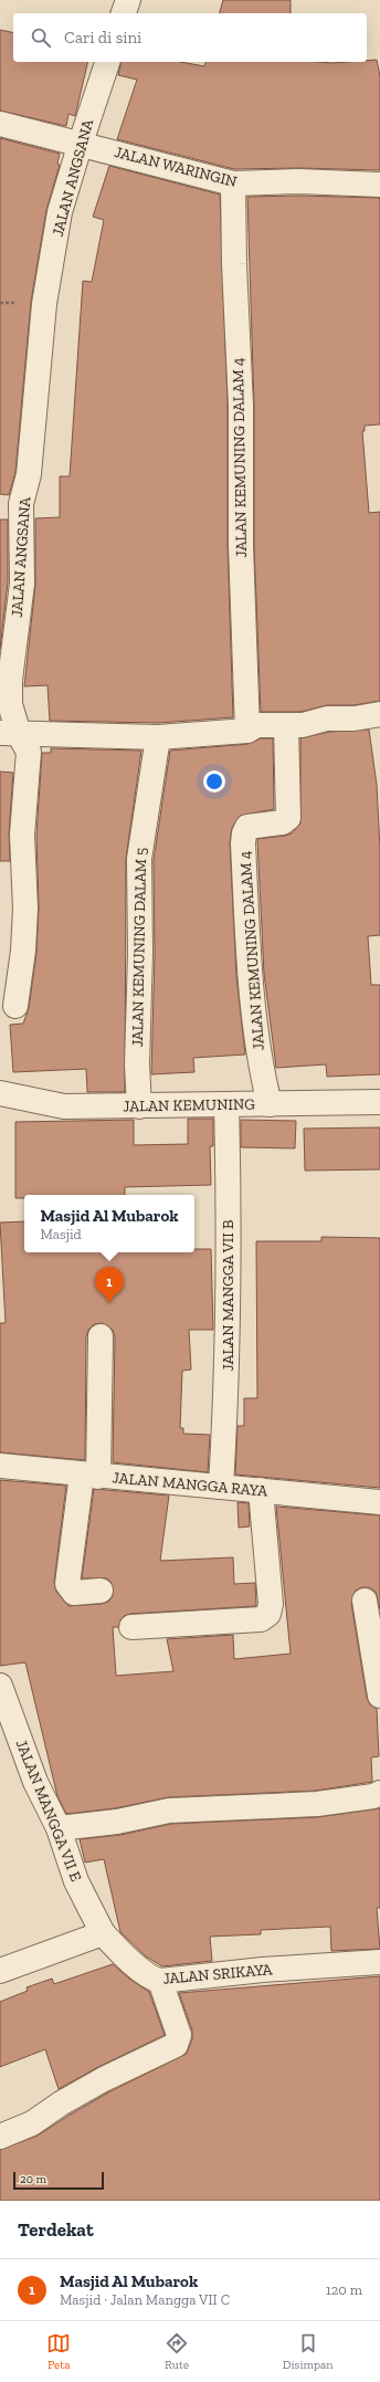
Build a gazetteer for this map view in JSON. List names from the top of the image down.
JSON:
{
  "streets": {
    "street": [
      "JALAN WARINGIN",
      "JALAN ANGSANA",
      "JALAN KEMUNING DALAM 4",
      "JALAN KEMUNING DALAM 5",
      "JALAN KEMUNING",
      "JALAN MANGGA VII B",
      "JALAN MANGGA RAYA",
      "JALAN MANGGA VII E",
      "JALAN SRIKAYA"
    ]
  },
  "crossings": [
    ["JALAN WARINGIN", "JALAN ANGSANA"],
    ["JALAN WARINGIN", "JALAN KEMUNING DALAM 4"],
    ["JALAN KEMUNING DALAM 4", "JALAN KEMUNING"],
    ["JALAN KEMUNING DALAM 5", "JALAN KEMUNING"],
    ["JALAN KEMUNING", "JALAN MANGGA VII B"],
    ["JALAN MANGGA VII B", "JALAN MANGGA RAYA"],
    ["JALAN MANGGA VII E", "JALAN SRIKAYA"]
  ],
  "scale_bar": "20 m",
  "page": {
    "search": "Cari di sini",
    "popup": ["Masjid Al Mubarok", "Masjid"],
    "pins": "1",
    "scale": "20 m",
    "heading": "Terdekat",
    "list": [
      {
        "mark": "1",
        "name": "Masjid Al Mubarok",
        "note": "Masjid · Jalan Mangga VII C",
        "value": "120 m"
      }
    ],
    "nav": ["Peta", "Rute", "Disimpan"]
  }
}
